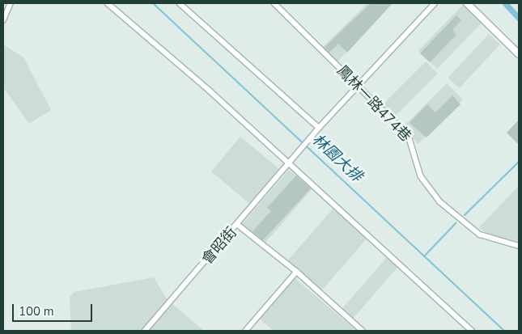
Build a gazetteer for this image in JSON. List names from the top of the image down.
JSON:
{
  "streets": {
    "street": ["鳳林一路474巷", "會昭街"]
  },
  "water": ["林園大排"],
  "scale_bar": "100 m"
}
